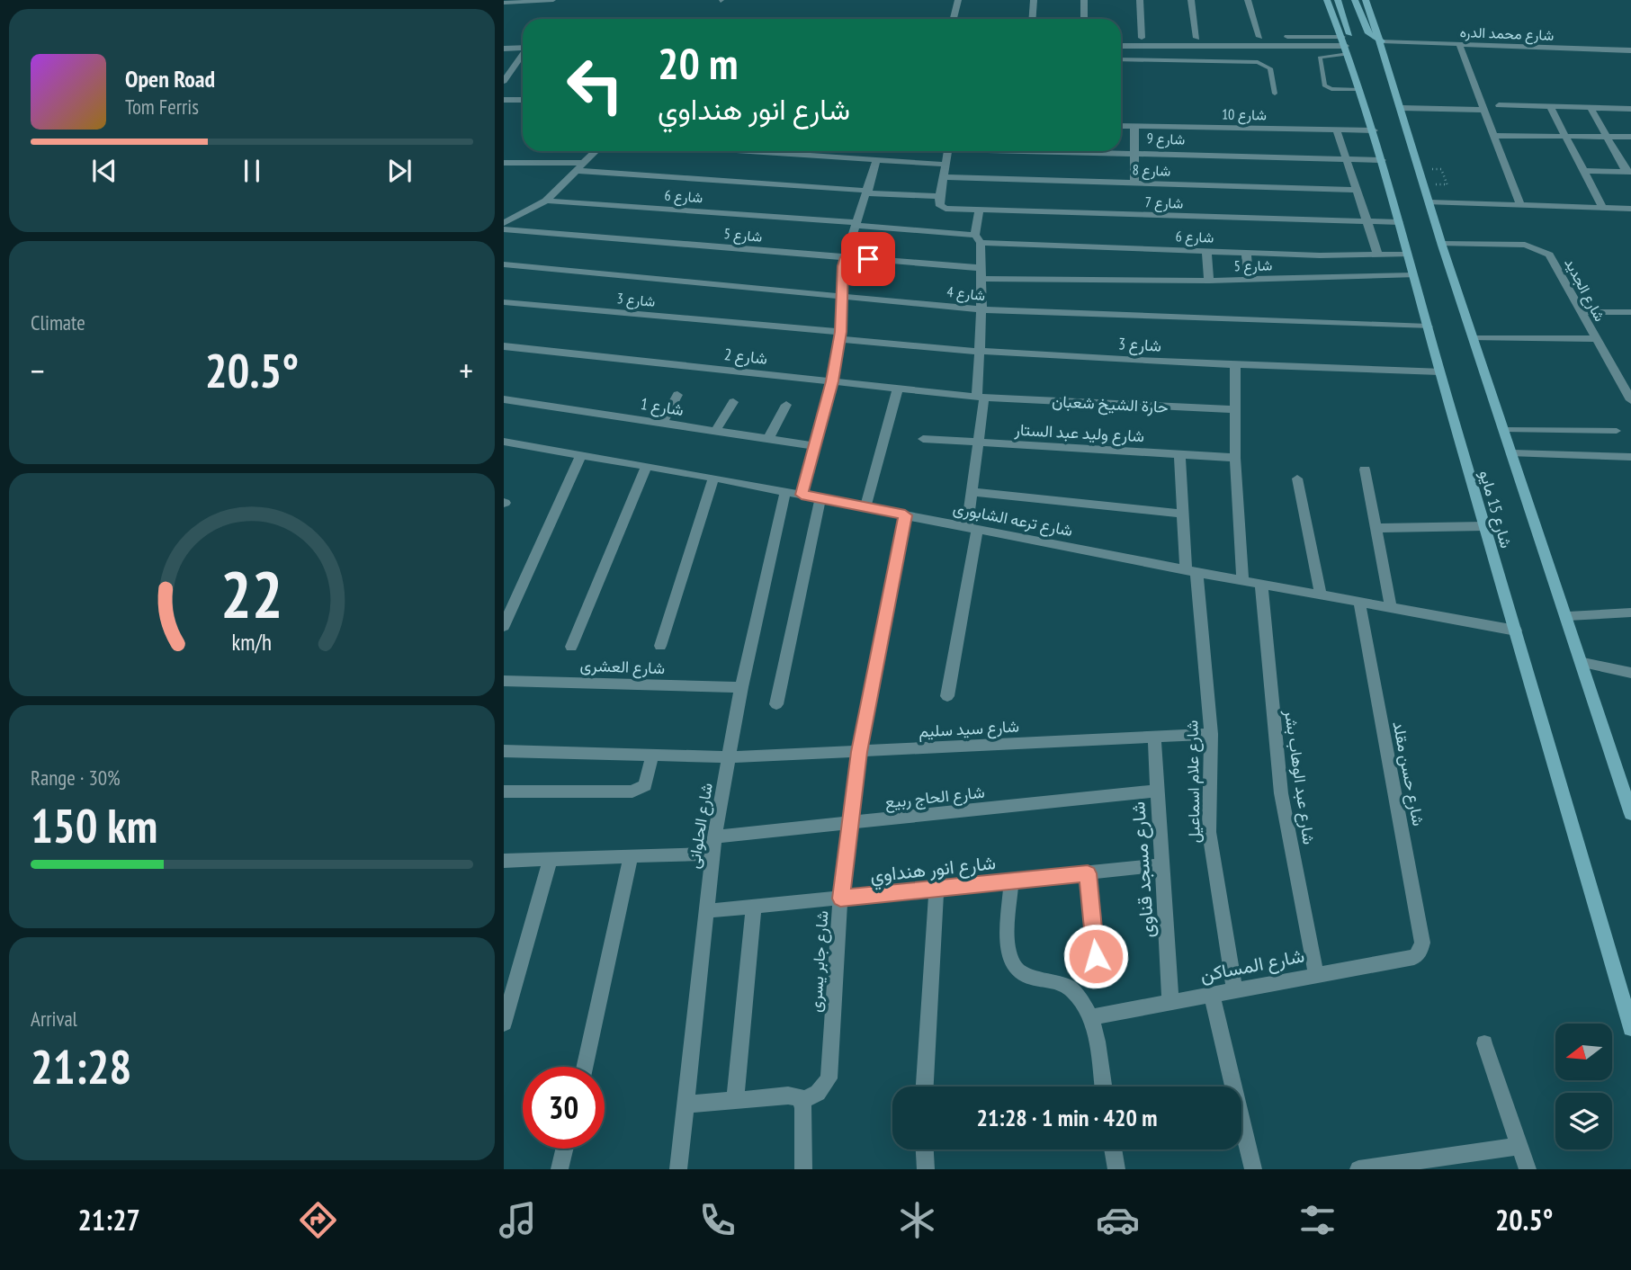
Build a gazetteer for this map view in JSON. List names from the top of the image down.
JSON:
{
  "streets": {
    "main road": ["شارع 15 مايو"],
    "street": [
      "شارع محمد الدره",
      "شارع 10",
      "شارع 9",
      "شارع 8",
      "شارع 6",
      "شارع 7",
      "شارع 5",
      "شارع الجديد",
      "شارع 4",
      "شارع 3",
      "شارع 2",
      "حارة الشيخ شعبان",
      "شارع 1",
      "شارع وليد عبد الستار",
      "شارع ترعه الشابورى",
      "شارع العشرى",
      "شارع سيد سليم",
      "شارع حسن مقلد",
      "شارع عبد الوهاب بشر",
      "شارع علام اسماعيل",
      "شارع الحاج ربيع",
      "شارع الحلوانى",
      "شارع انور هنداوي",
      "شارع مسجد قناوى",
      "شارع جابر يسرى",
      "شارع المساكن"
    ]
  },
  "crossings": [
    ["شارع محمد الدره", "شارع 15 مايو"],
    ["شارع 10", "شارع 15 مايو"],
    ["شارع 9", "شارع 15 مايو"],
    ["شارع 6", "شارع 15 مايو"],
    ["شارع 7", "شارع 15 مايو"],
    ["شارع 5", "شارع 15 مايو"],
    ["شارع الجديد", "شارع 15 مايو"],
    ["شارع 4", "شارع 15 مايو"],
    ["شارع 3", "شارع 15 مايو"],
    ["شارع 2", "حارة الشيخ شعبان"],
    ["شارع وليد عبد الستار", "شارع علام اسماعيل"],
    ["شارع 15 مايو", "شارع ترعه الشابورى"],
    ["شارع ترعه الشابورى", "شارع حسن مقلد"],
    ["شارع ترعه الشابورى", "شارع عبد الوهاب بشر"],
    ["شارع ترعه الشابورى", "شارع علام اسماعيل"],
    ["شارع ترعه الشابورى", "شارع الحلوانى"],
    ["شارع ترعه الشابورى", "شارع جابر يسرى"],
    ["شارع العشرى", "شارع الحلوانى"],
    ["شارع سيد سليم", "شارع علام اسماعيل"],
    ["شارع سيد سليم", "شارع الحلوانى"],
    ["شارع سيد سليم", "شارع مسجد قناوى"],
    ["شارع سيد سليم", "شارع جابر يسرى"],
    ["شارع حسن مقلد", "شارع المساكن"],
    ["شارع عبد الوهاب بشر", "شارع المساكن"],
    ["شارع علام اسماعيل", "شارع المساكن"],
    ["شارع الحاج ربيع", "شارع الحلوانى"],
    ["شارع الحاج ربيع", "شارع مسجد قناوى"],
    ["شارع الحاج ربيع", "شارع جابر يسرى"],
    ["شارع الحلوانى", "شارع انور هنداوي"],
    ["شارع انور هنداوي", "شارع مسجد قناوى"],
    ["شارع انور هنداوي", "شارع جابر يسرى"],
    ["شارع مسجد قناوى", "شارع المساكن"]
  ],
  "north": "left",
  "page": {
    "turn": ["20 m", "شارع انور هنداوي"],
    "song": ["Open Road", "Tom Ferris"],
    "tile": [
      "Climate",
      ["Range · 30%", "150 km"],
      ["Arrival", "21:28"]
    ],
    "heat": ["−", "20.5°", "+"],
    "limit": "30",
    "trip": "21:28 · 1 min · 420 m",
    "tabs": ["21:27", "20.5°"],
    "gauge": ["22", "km/h"]
  }
}
